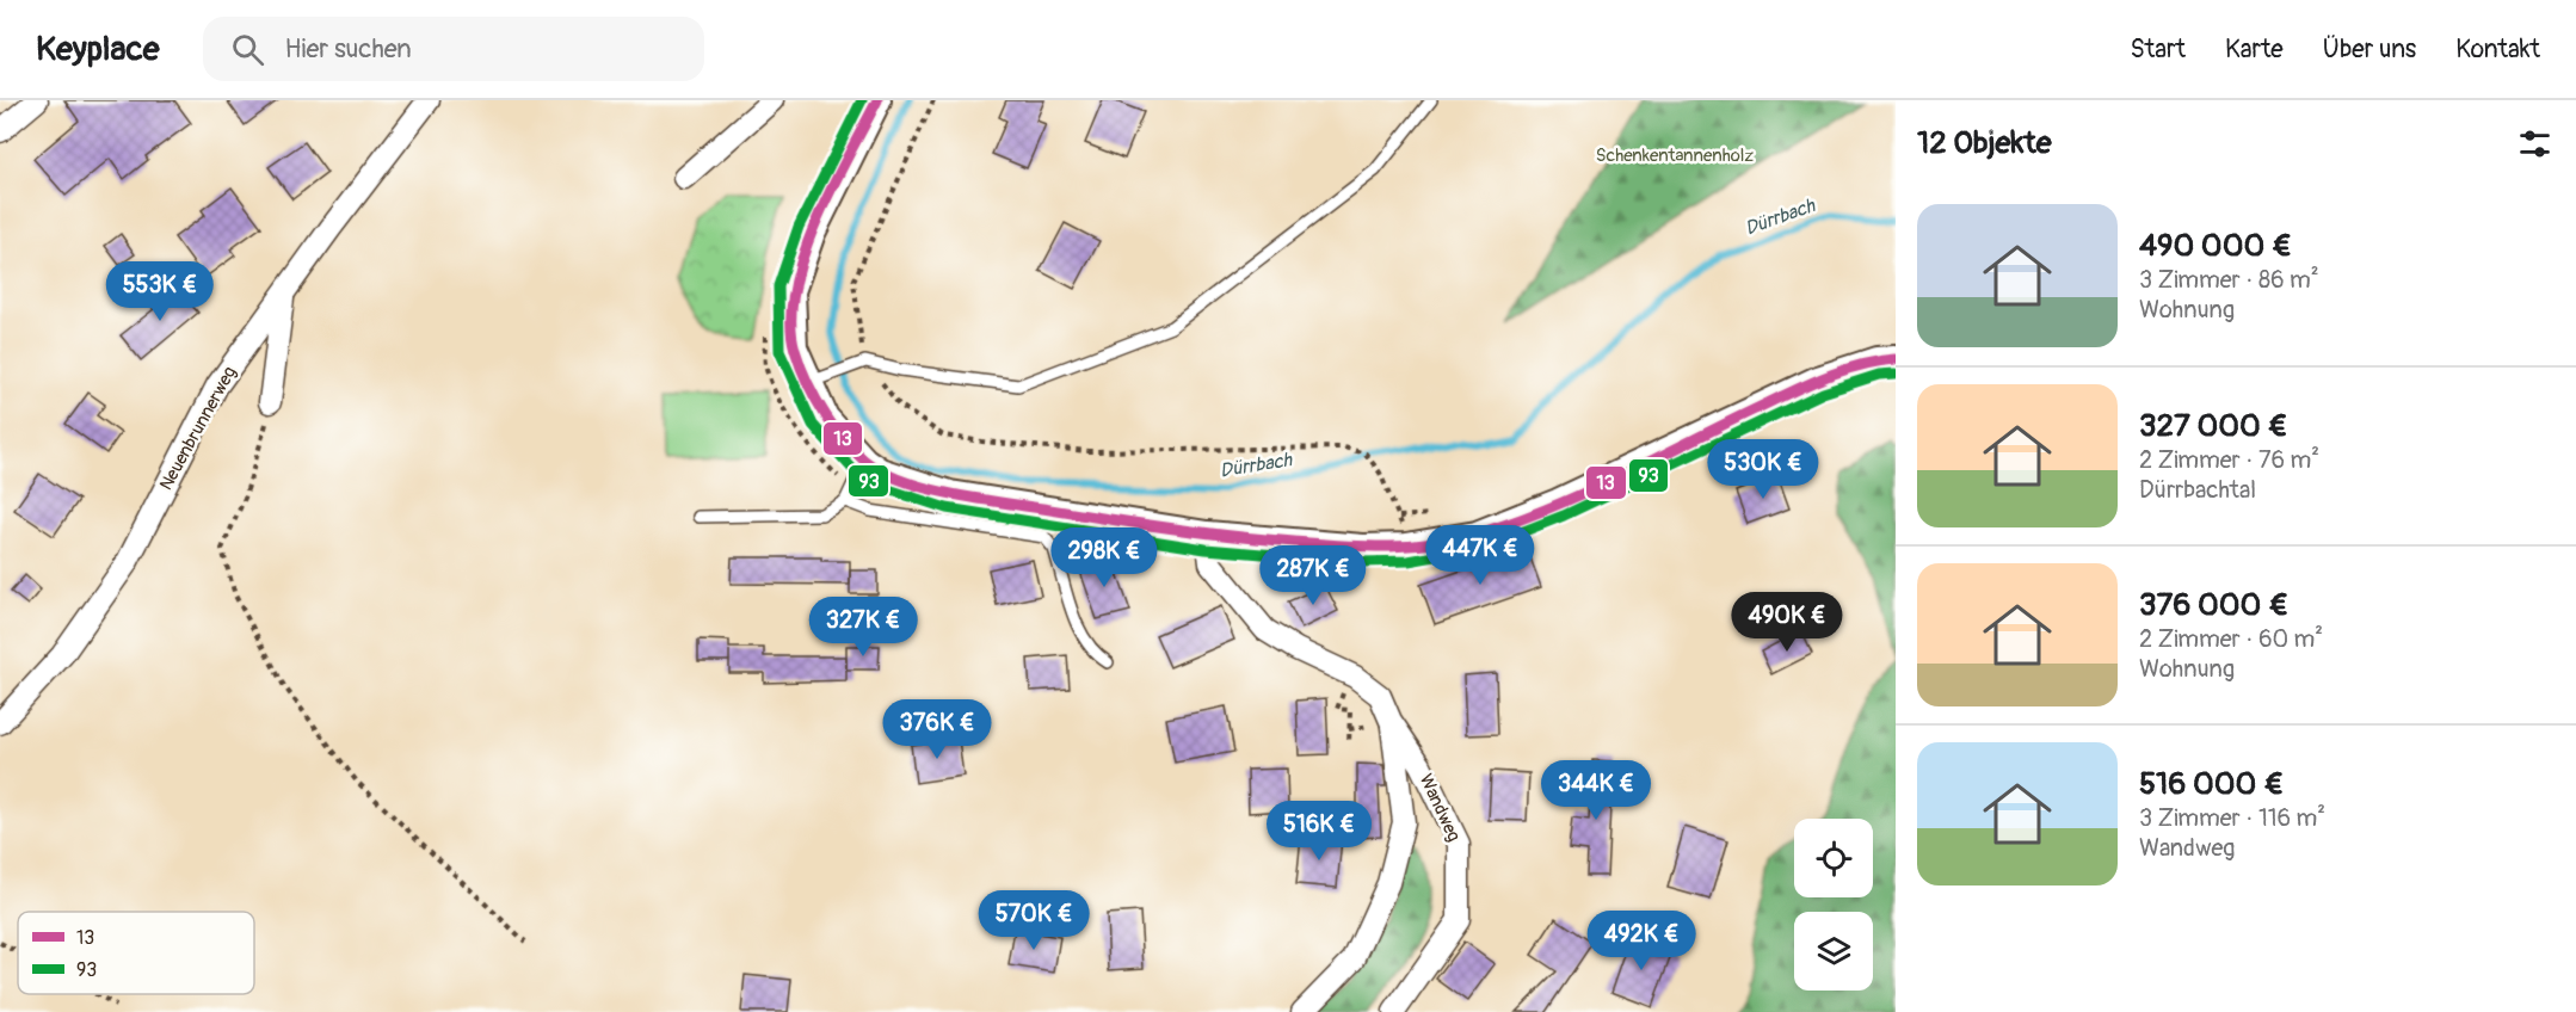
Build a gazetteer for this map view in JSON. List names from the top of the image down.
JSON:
{
  "streets": {
    "street": ["Neuenbrunnerweg", "Wandweg"]
  },
  "water": ["Dürrbach"],
  "parks": ["Schenkentannenholz"],
  "lines": ["transit line 13", "transit line 93"],
  "legend": ["13", "93"],
  "page": {
    "header": "Keyplace",
    "search": "Hier suchen",
    "nav": [
      "Start",
      "Karte",
      "Über uns",
      "Kontakt"
    ],
    "heading": "12 Objekte",
    "list": [
      {
        "name": "490 000 €",
        "note": "3 Zimmer · 86 m² · Wohnung"
      },
      {
        "name": "327 000 €",
        "note": "2 Zimmer · 76 m² · Dürrbachtal"
      },
      {
        "name": "376 000 €",
        "note": "2 Zimmer · 60 m² · Wohnung"
      },
      {
        "name": "516 000 €",
        "note": "3 Zimmer · 116 m² · Wandweg"
      }
    ],
    "price": [
      "553K €",
      "530K €",
      "447K €",
      "298K €",
      "287K €",
      "490K €",
      "327K €",
      "376K €",
      "344K €",
      "516K €",
      "570K €",
      "492K €"
    ]
  }
}
